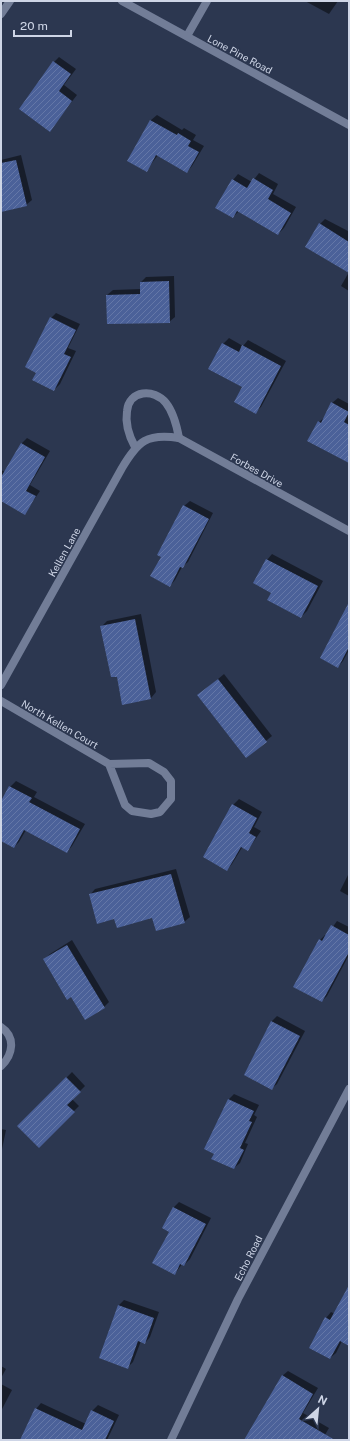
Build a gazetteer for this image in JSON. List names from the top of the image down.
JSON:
{
  "streets": {
    "street": [
      "Lone Pine Road",
      "Forbes Drive",
      "Kellen Lane",
      "North Kellen Court",
      "Echo Road"
    ]
  },
  "crossings": [
    ["Forbes Drive", "Kellen Lane"]
  ],
  "scale_bar": "20 m",
  "north": "top right"
}
